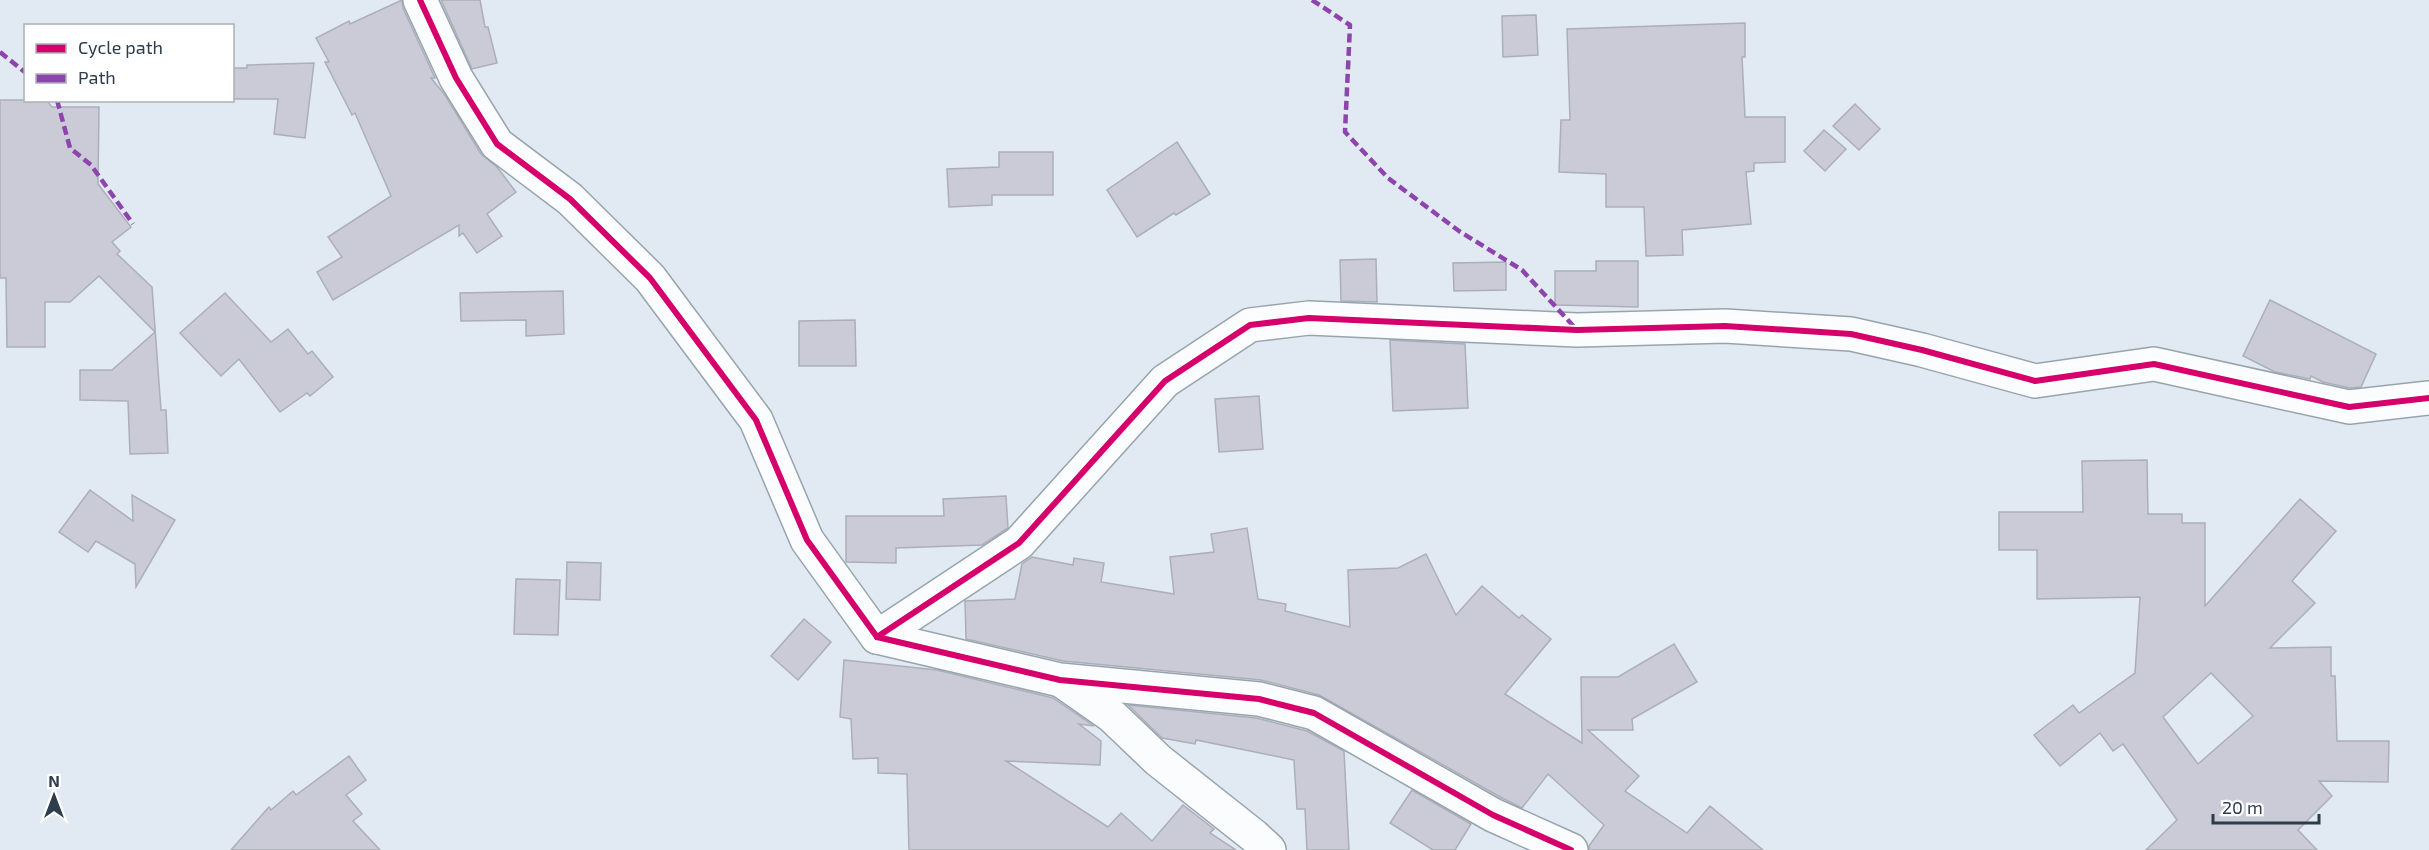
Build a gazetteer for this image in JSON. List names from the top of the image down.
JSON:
{
  "legend": ["Cycle path", "Path"],
  "scale_bar": "20 m",
  "north": "top"
}
